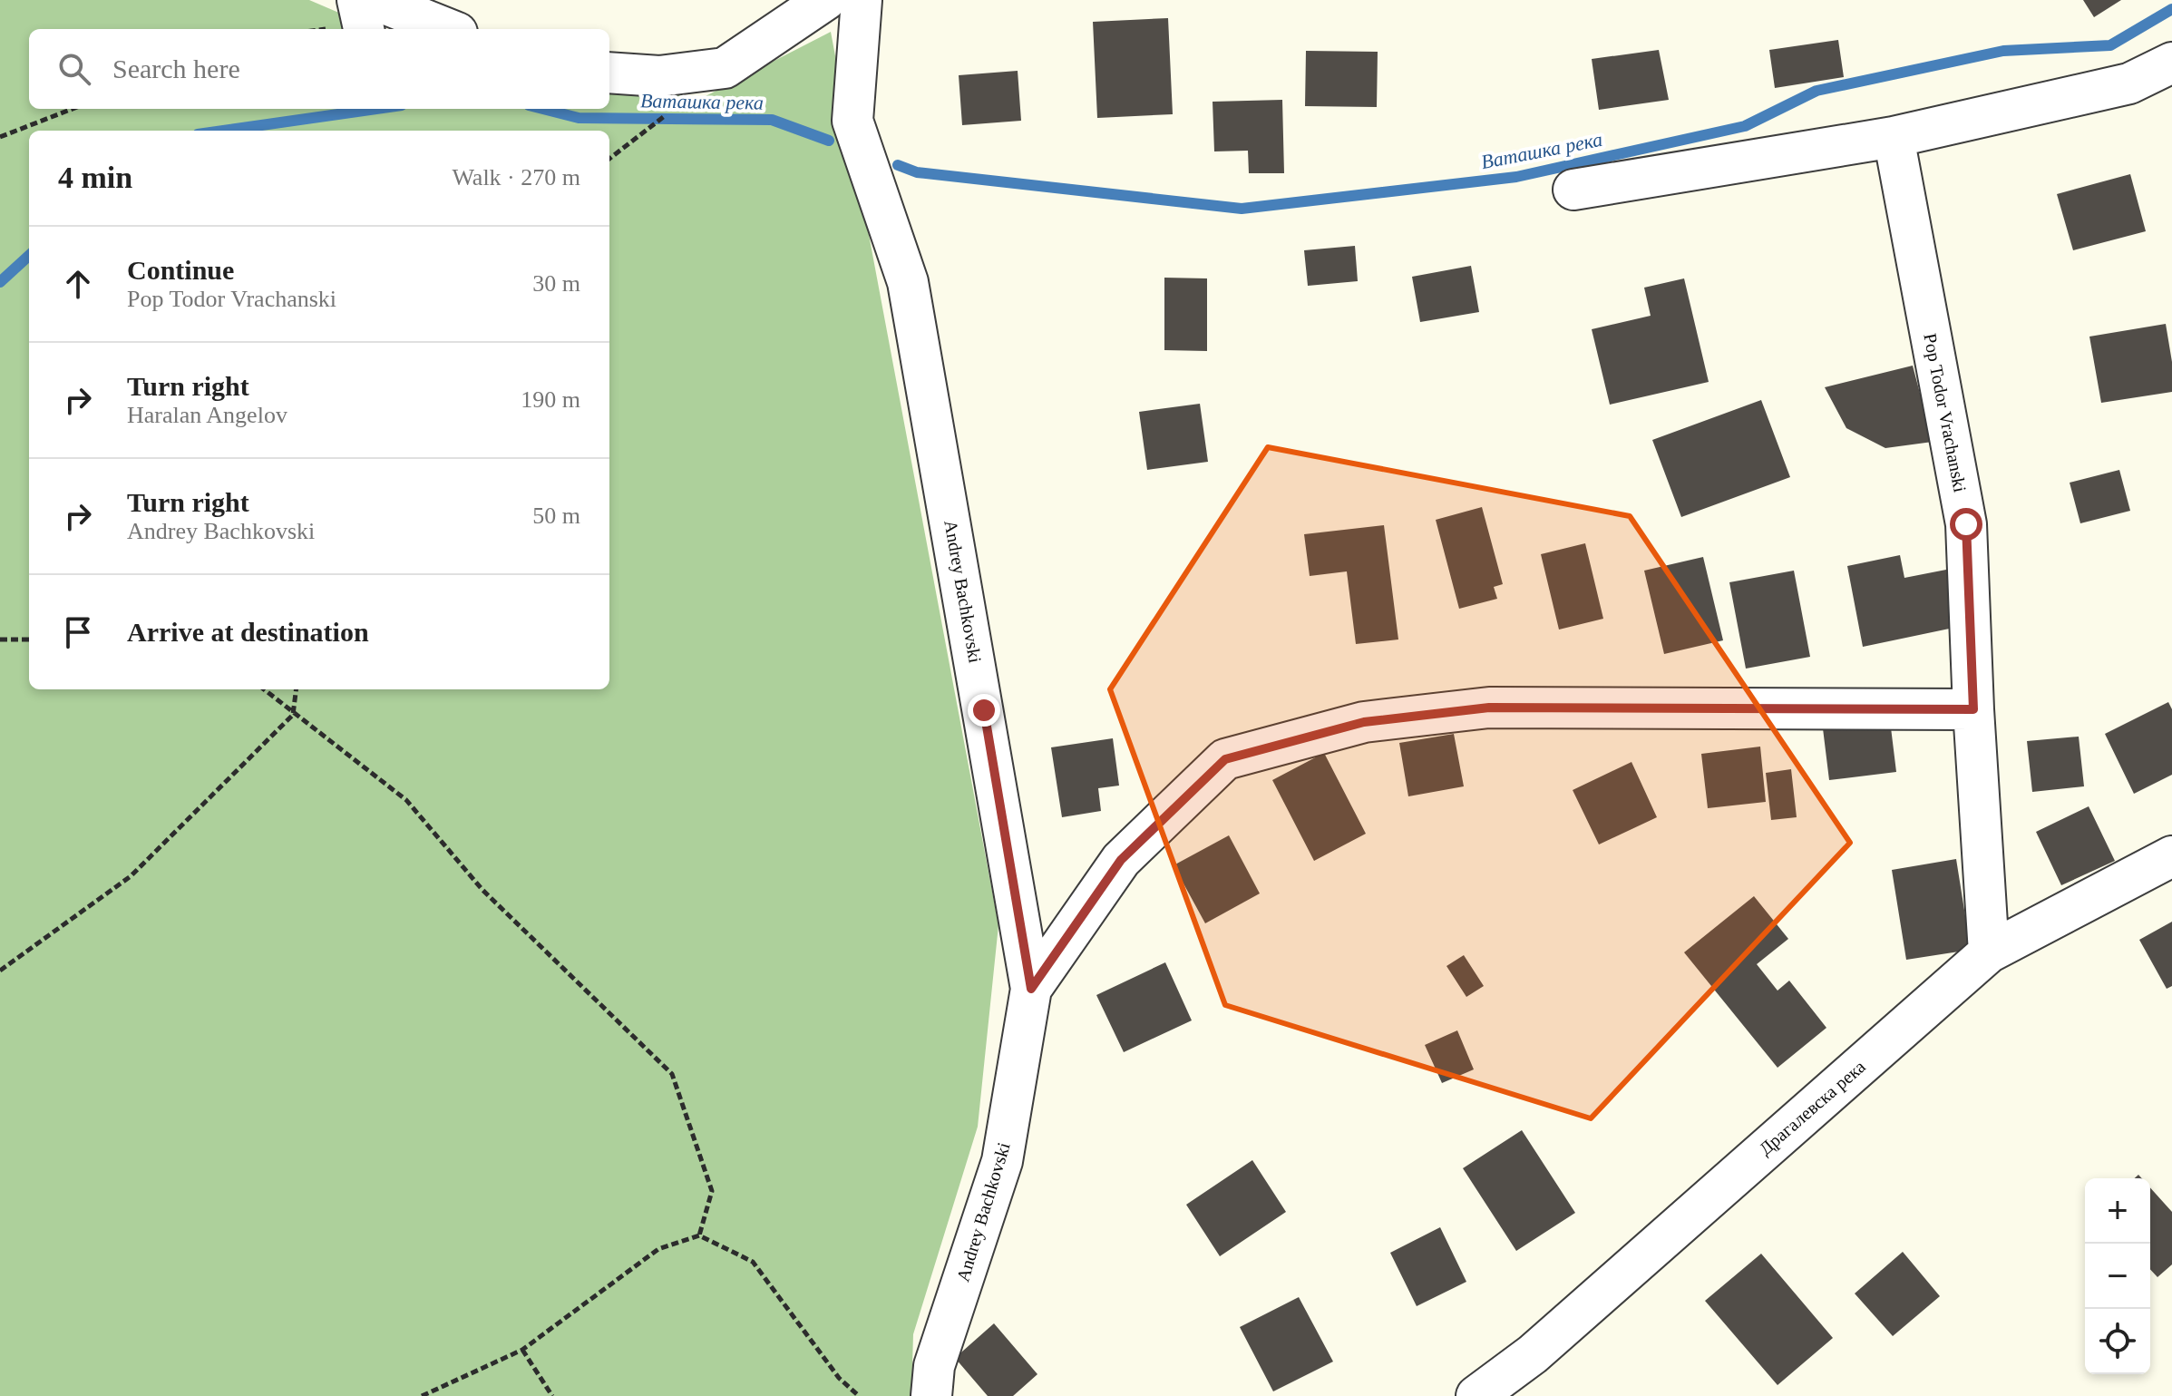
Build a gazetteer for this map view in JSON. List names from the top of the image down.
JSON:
{
  "streets": {
    "street": ["Pop Todor Vrachanski", "Andrey Bachkovski", "Драгалевска река"]
  },
  "crossings": [
    ["Pop Todor Vrachanski", "Драгалевска река"]
  ],
  "water": ["Ваташка река"],
  "page": {
    "search": "Search here",
    "heading": ["4 min", "Walk · 270 m"],
    "list": [
      ["Continue", "Pop Todor Vrachanski", "30 m"],
      ["Turn right", "Haralan Angelov", "190 m"],
      ["Turn right", "Andrey Bachkovski", "50 m"],
      "Arrive at destination"
    ],
    "map_buttons": ["+", "−"]
  }
}
